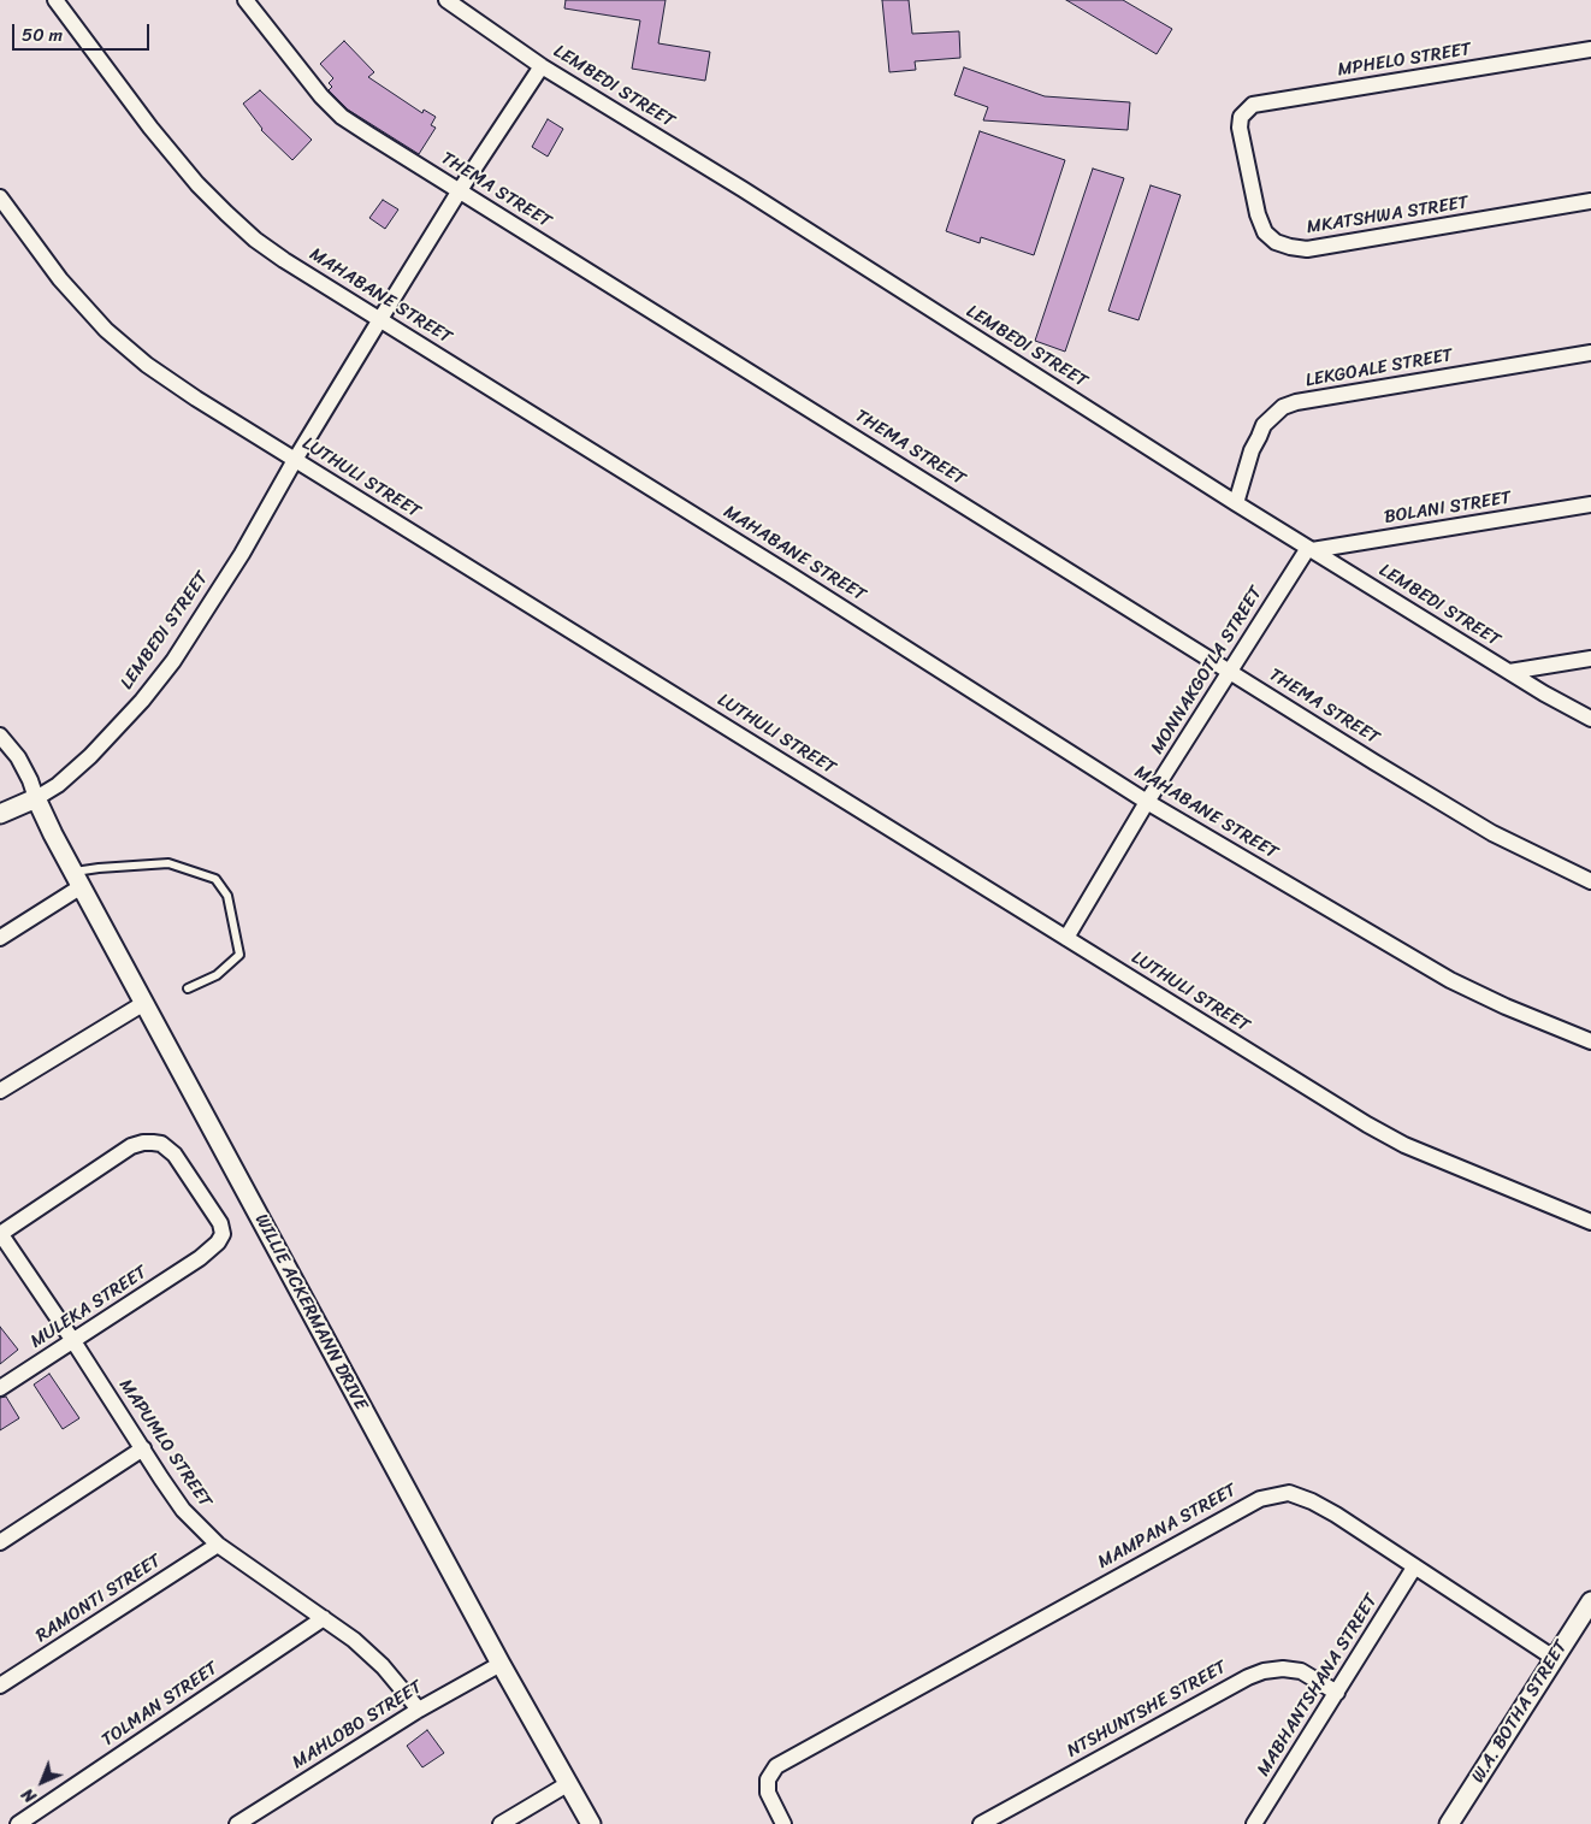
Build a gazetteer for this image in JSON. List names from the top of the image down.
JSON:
{
  "streets": {
    "street": [
      "MPHELO STREET",
      "LEMBEDI STREET",
      "THEMA STREET",
      "MKATSHWA STREET",
      "MAHABANE STREET",
      "LEKGOALE STREET",
      "LUTHULI STREET",
      "BOLANI STREET",
      "MONNAKGOTLA STREET",
      "MULEKA STREET",
      "WILLIE ACKERMANN DRIVE",
      "MAPUMLO STREET",
      "MAMPANA STREET",
      "RAMONTI STREET",
      "MABHANTSHANA STREET",
      "TOLMAN STREET",
      "NTSHUNTSHE STREET",
      "W.A. BOTHA STREET",
      "MAHLOBO STREET"
    ]
  },
  "crossings": [
    ["MPHELO STREET", "MKATSHWA STREET"],
    ["LEMBEDI STREET", "THEMA STREET"],
    ["LEMBEDI STREET", "MAHABANE STREET"],
    ["LEMBEDI STREET", "LEKGOALE STREET"],
    ["LEMBEDI STREET", "LUTHULI STREET"],
    ["LEMBEDI STREET", "BOLANI STREET"],
    ["LEMBEDI STREET", "MONNAKGOTLA STREET"],
    ["LEMBEDI STREET", "WILLIE ACKERMANN DRIVE"],
    ["THEMA STREET", "MONNAKGOTLA STREET"],
    ["MAHABANE STREET", "MONNAKGOTLA STREET"],
    ["LUTHULI STREET", "MONNAKGOTLA STREET"],
    ["BOLANI STREET", "MONNAKGOTLA STREET"],
    ["MULEKA STREET", "MAPUMLO STREET"],
    ["WILLIE ACKERMANN DRIVE", "MAHLOBO STREET"],
    ["MAPUMLO STREET", "RAMONTI STREET"],
    ["MAPUMLO STREET", "TOLMAN STREET"],
    ["MAPUMLO STREET", "MAHLOBO STREET"],
    ["MAMPANA STREET", "MABHANTSHANA STREET"],
    ["MAMPANA STREET", "W.A. BOTHA STREET"],
    ["MABHANTSHANA STREET", "NTSHUNTSHE STREET"]
  ],
  "scale_bar": "50 m",
  "north": "bottom left"
}
